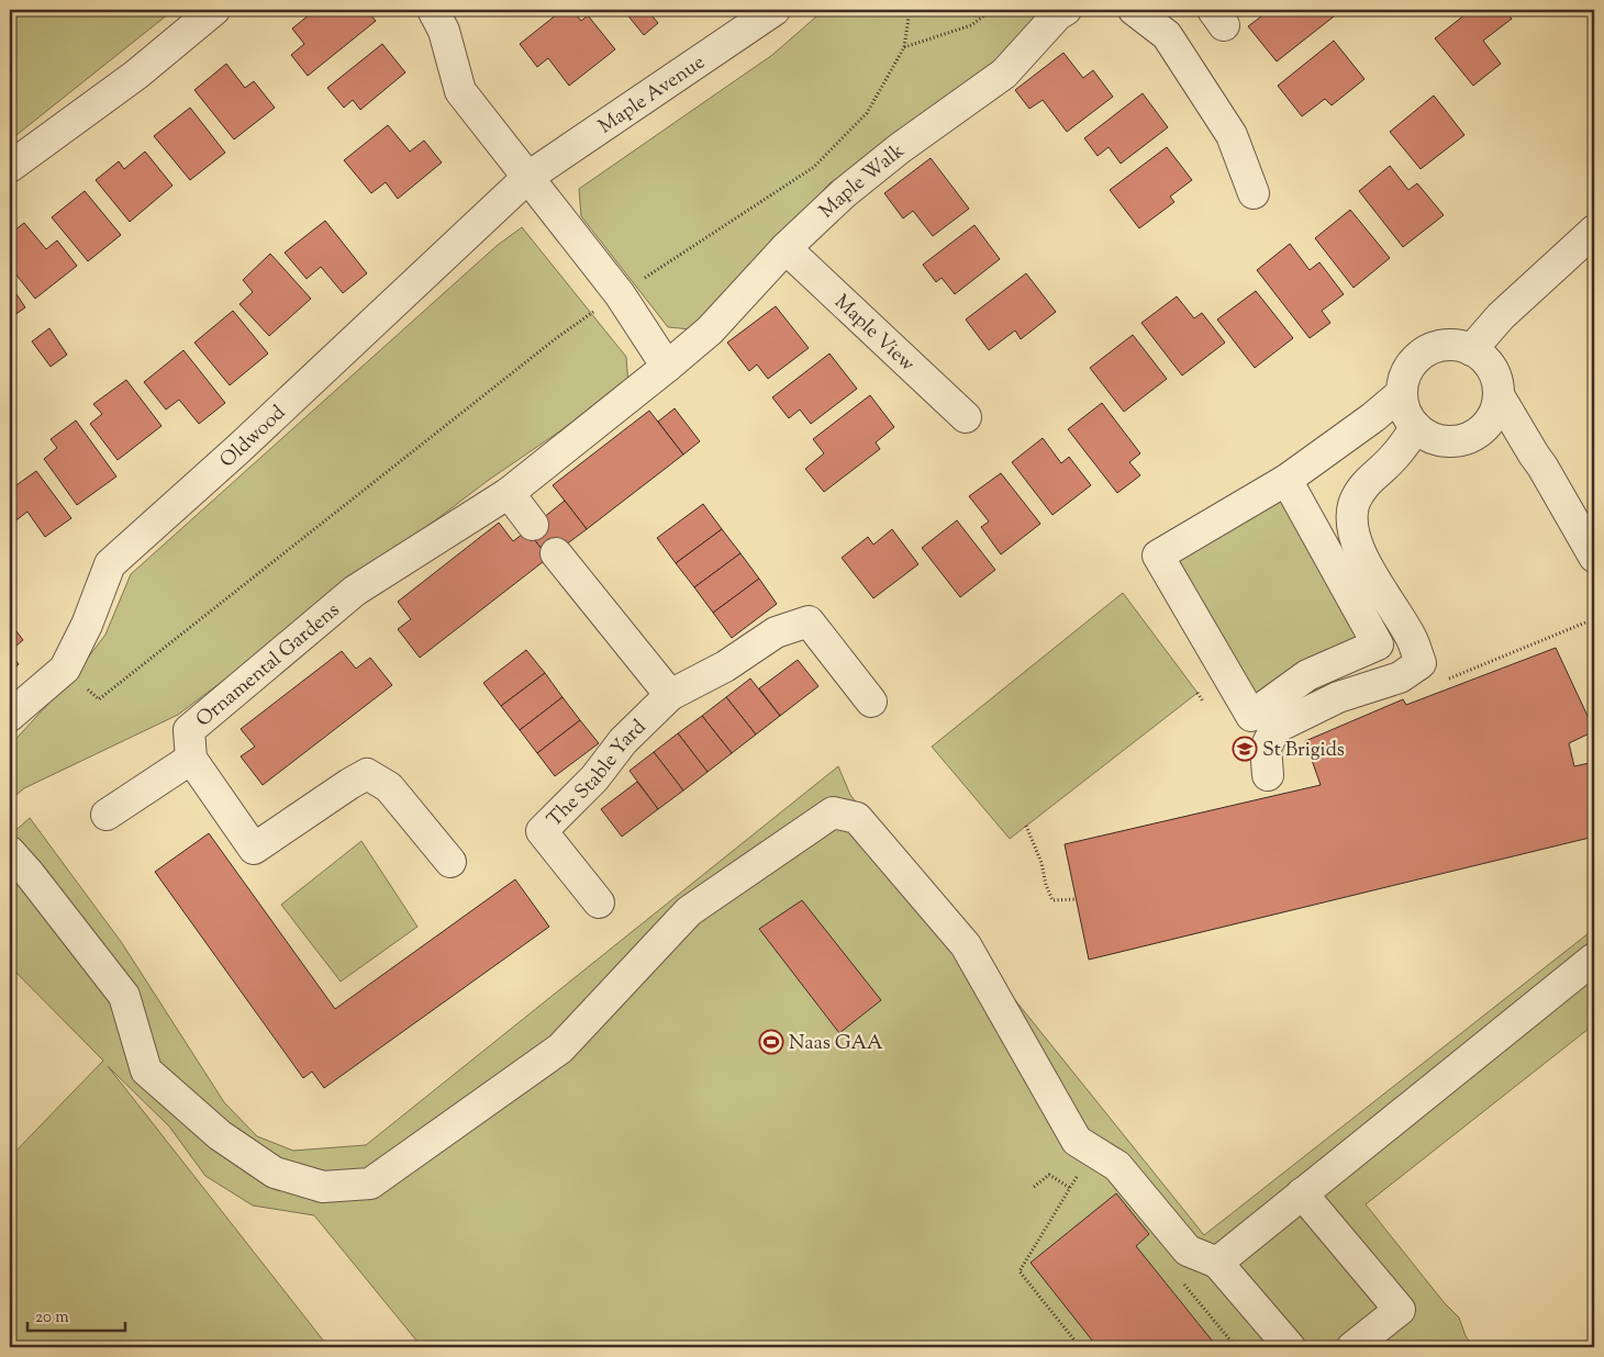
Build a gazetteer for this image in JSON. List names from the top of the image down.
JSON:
{
  "streets": {
    "street": [
      "Maple Avenue",
      "Maple Walk",
      "Maple View",
      "Oldwood",
      "Ornamental Gardens",
      "The Stable Yard"
    ]
  },
  "crossings": [
    ["Maple Avenue", "Oldwood"],
    ["Maple Walk", "Maple View"],
    ["Maple Walk", "Ornamental Gardens"]
  ],
  "places": {
    "school or university": ["St Brigids"],
    "sports": ["Naas GAA"]
  },
  "scale_bar": "20 m"
}
